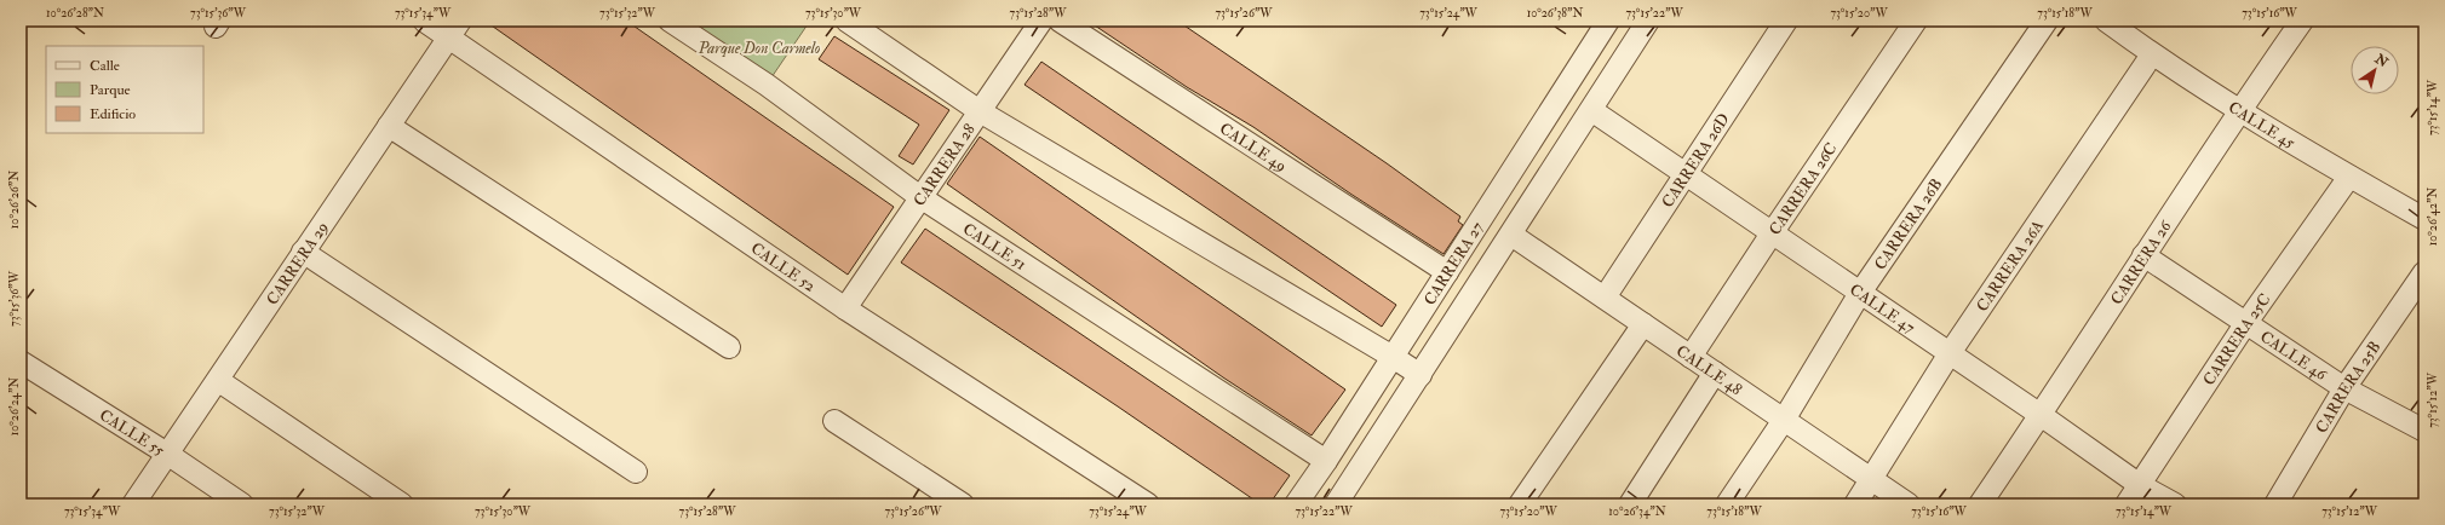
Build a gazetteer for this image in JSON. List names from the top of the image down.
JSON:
{
  "streets": {
    "street": [
      "CALLE 45",
      "CALLE 49",
      "CARRERA 26D",
      "CARRERA 28",
      "CARRERA 26C",
      "CARRERA 26B",
      "CALLE 51",
      "CARRERA 26",
      "CARRERA 29",
      "CARRERA 27",
      "CARRERA 26A",
      "CALLE 52",
      "CALLE 47",
      "CARRERA 25C",
      "CALLE 46",
      "CALLE 48",
      "CARRERA 25B",
      "CALLE 55"
    ]
  },
  "crossings": [
    ["CALLE 45", "CARRERA 26"],
    ["CALLE 45", "CARRERA 26A"],
    ["CALLE 45", "CARRERA 25C"],
    ["CALLE 49", "CARRERA 27"],
    ["CARRERA 26D", "CALLE 47"],
    ["CARRERA 26D", "CALLE 48"],
    ["CARRERA 28", "CALLE 51"],
    ["CARRERA 28", "CALLE 52"],
    ["CARRERA 26C", "CALLE 47"],
    ["CARRERA 26C", "CALLE 48"],
    ["CARRERA 26B", "CALLE 47"],
    ["CARRERA 26B", "CALLE 48"],
    ["CALLE 51", "CARRERA 27"],
    ["CARRERA 26", "CALLE 47"],
    ["CARRERA 26", "CALLE 46"],
    ["CARRERA 29", "CALLE 52"],
    ["CARRERA 29", "CALLE 55"],
    ["CARRERA 26A", "CALLE 47"],
    ["CARRERA 26A", "CALLE 48"],
    ["CALLE 47", "CARRERA 25C"],
    ["CARRERA 25C", "CALLE 46"],
    ["CALLE 46", "CARRERA 25B"]
  ],
  "parks": ["Parque Don Carmelo"],
  "legend": ["Calle", "Parque", "Edificio"],
  "north": "top right",
  "coordinates": [
    "10°26'28\"N",
    "73°15'36\"W",
    "73°15'34\"W",
    "73°15'32\"W",
    "73°15'30\"W",
    "73°15'28\"W",
    "73°15'26\"W",
    "73°15'24\"W",
    "10°26'38\"N",
    "73°15'22\"W",
    "73°15'20\"W",
    "73°15'18\"W",
    "73°15'16\"W",
    "73°15'14\"W",
    "10°26'26\"N",
    "10°26'42\"N",
    "73°15'12\"W",
    "10°26'24\"N",
    "10°26'34\"N"
  ]
}
